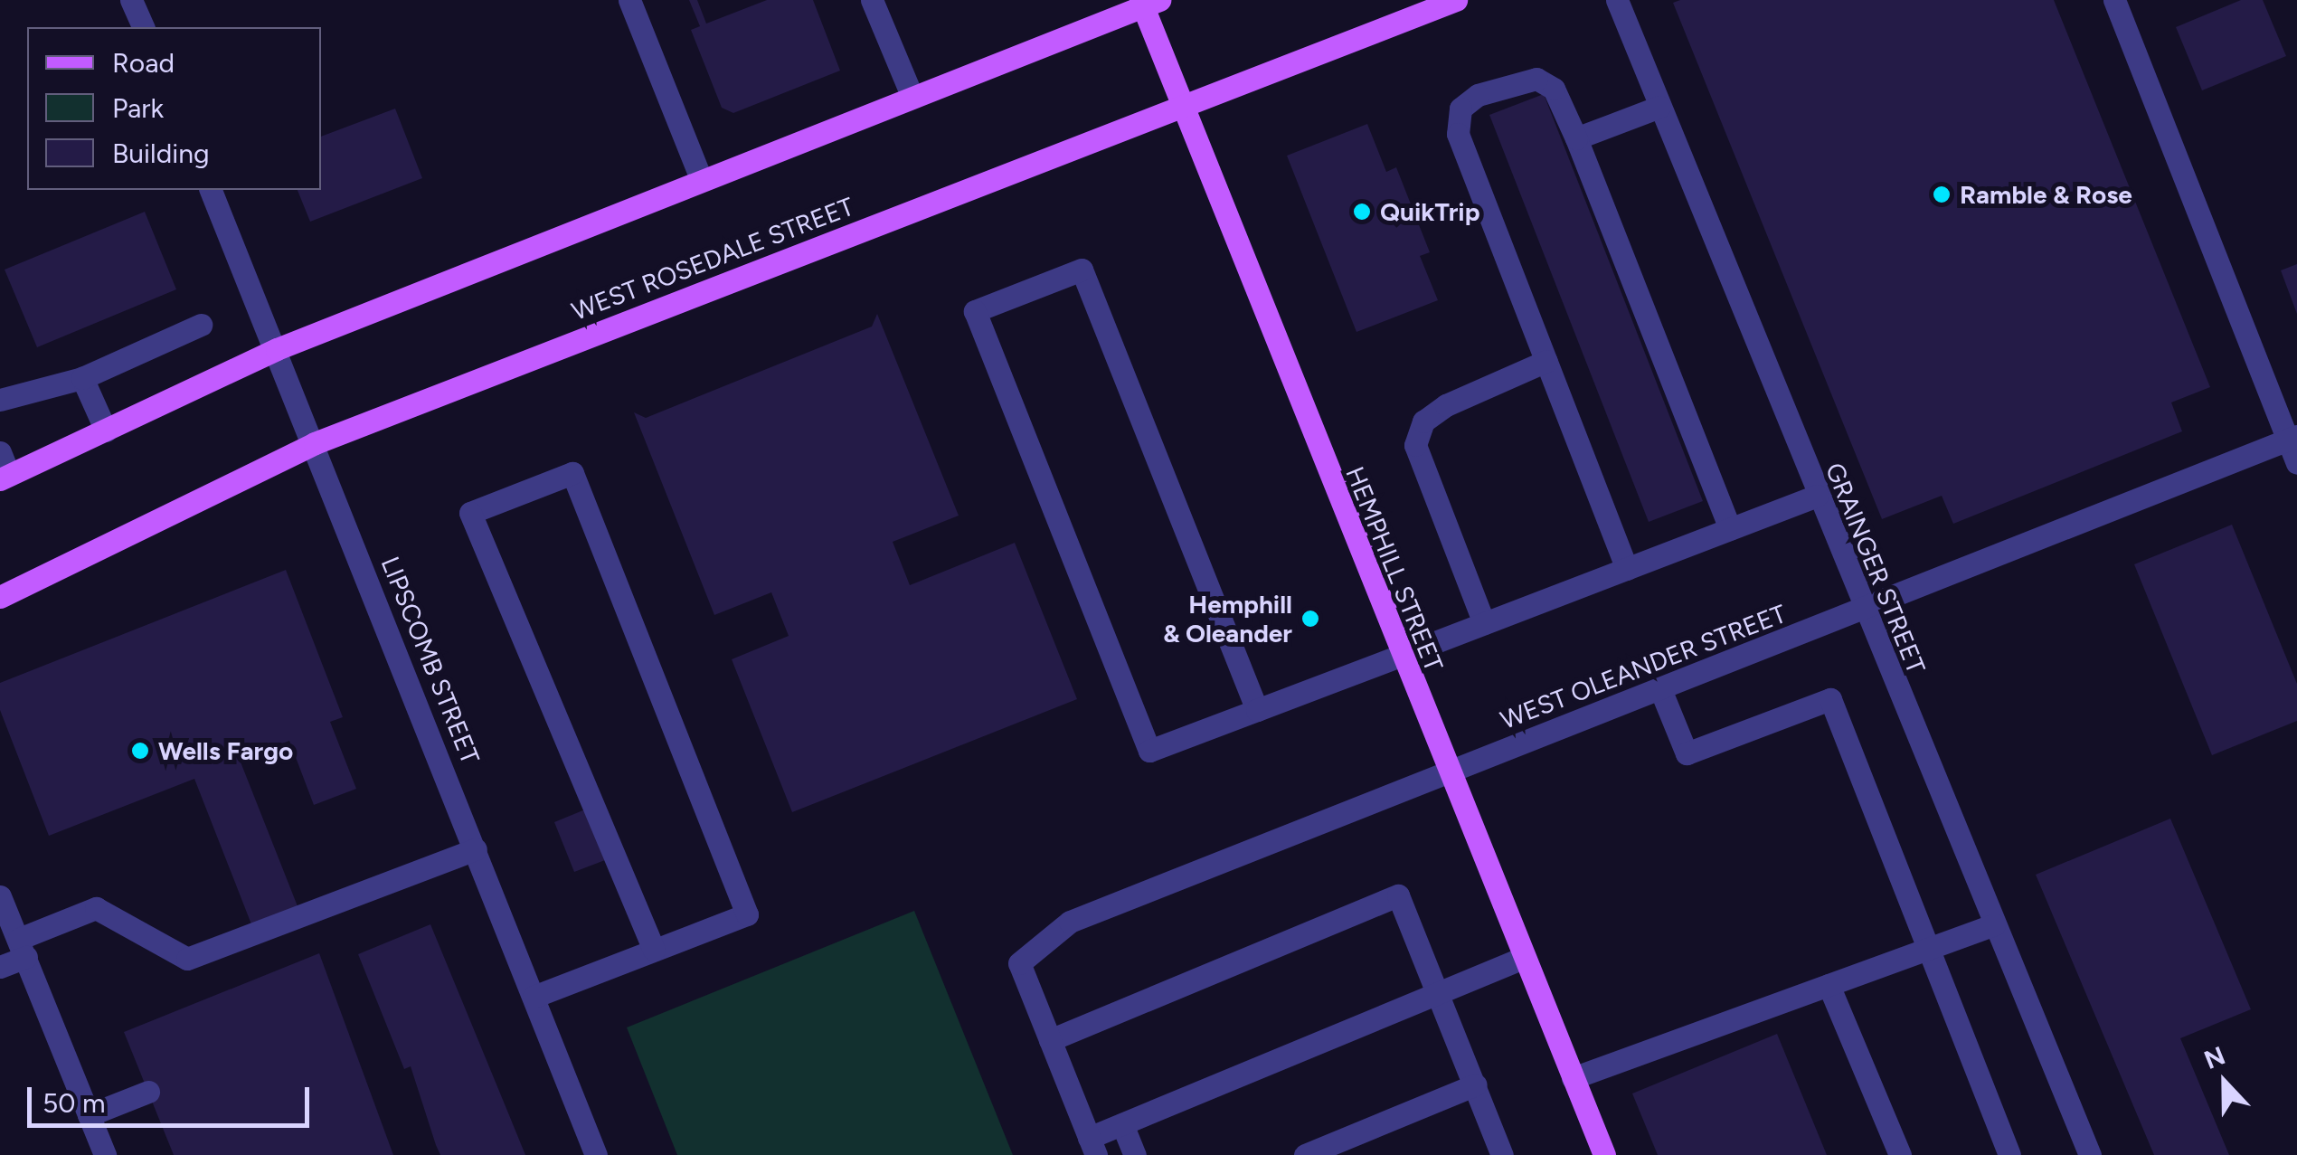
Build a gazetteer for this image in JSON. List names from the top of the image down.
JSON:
{
  "streets": {
    "main road": ["WEST ROSEDALE STREET", "HEMPHILL STREET"],
    "street": ["GRAINGER STREET", "LIPSCOMB STREET", "WEST OLEANDER STREET"]
  },
  "crossings": [
    ["WEST ROSEDALE STREET", "HEMPHILL STREET"],
    ["WEST ROSEDALE STREET", "LIPSCOMB STREET"],
    ["GRAINGER STREET", "WEST OLEANDER STREET"],
    ["HEMPHILL STREET", "WEST OLEANDER STREET"]
  ],
  "places": [
    "Ramble & Rose",
    "QuikTrip",
    "Hemphill & Oleander",
    "Wells Fargo"
  ],
  "legend": ["Road", "Park", "Building"],
  "scale_bar": "50 m",
  "north": "top"
}
